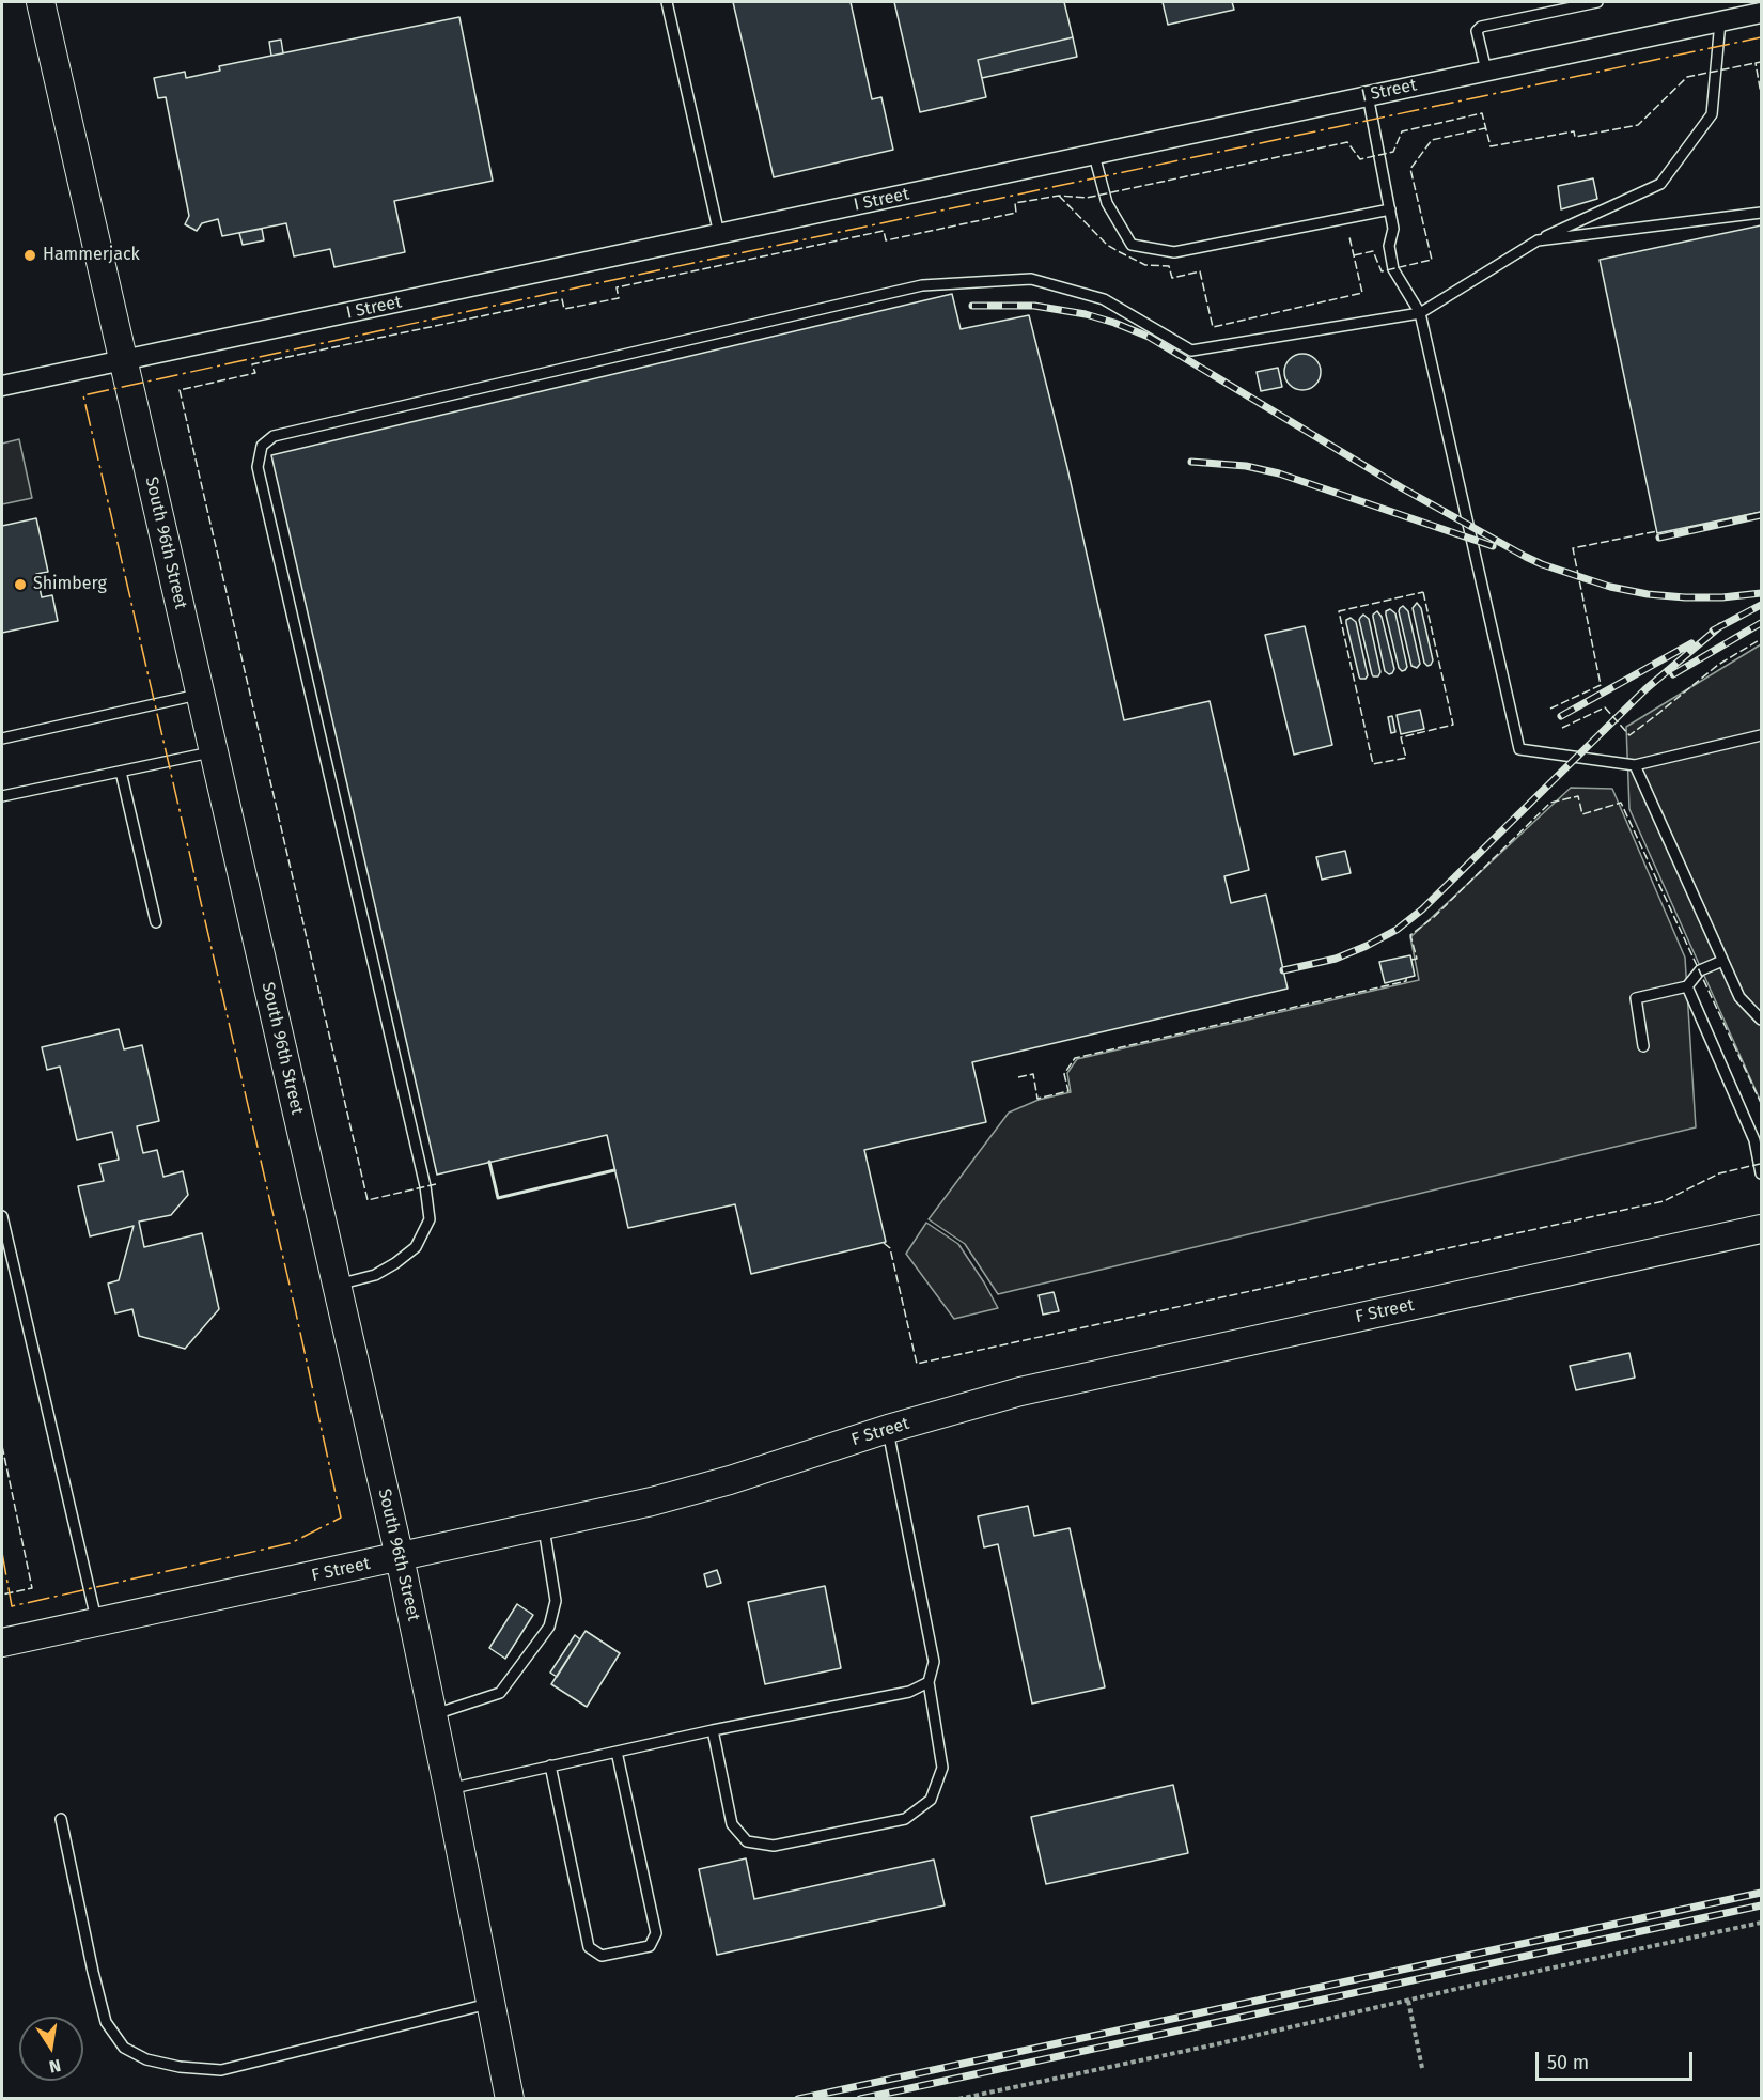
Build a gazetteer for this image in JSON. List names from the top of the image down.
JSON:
{
  "streets": {
    "street": ["I Street", "South 96th Street", "F Street"]
  },
  "crossings": [
    ["I Street", "South 96th Street"],
    ["South 96th Street", "F Street"]
  ],
  "places": ["Hammerjack", "Shimberg"],
  "scale_bar": "50 m",
  "north": "bottom"
}
